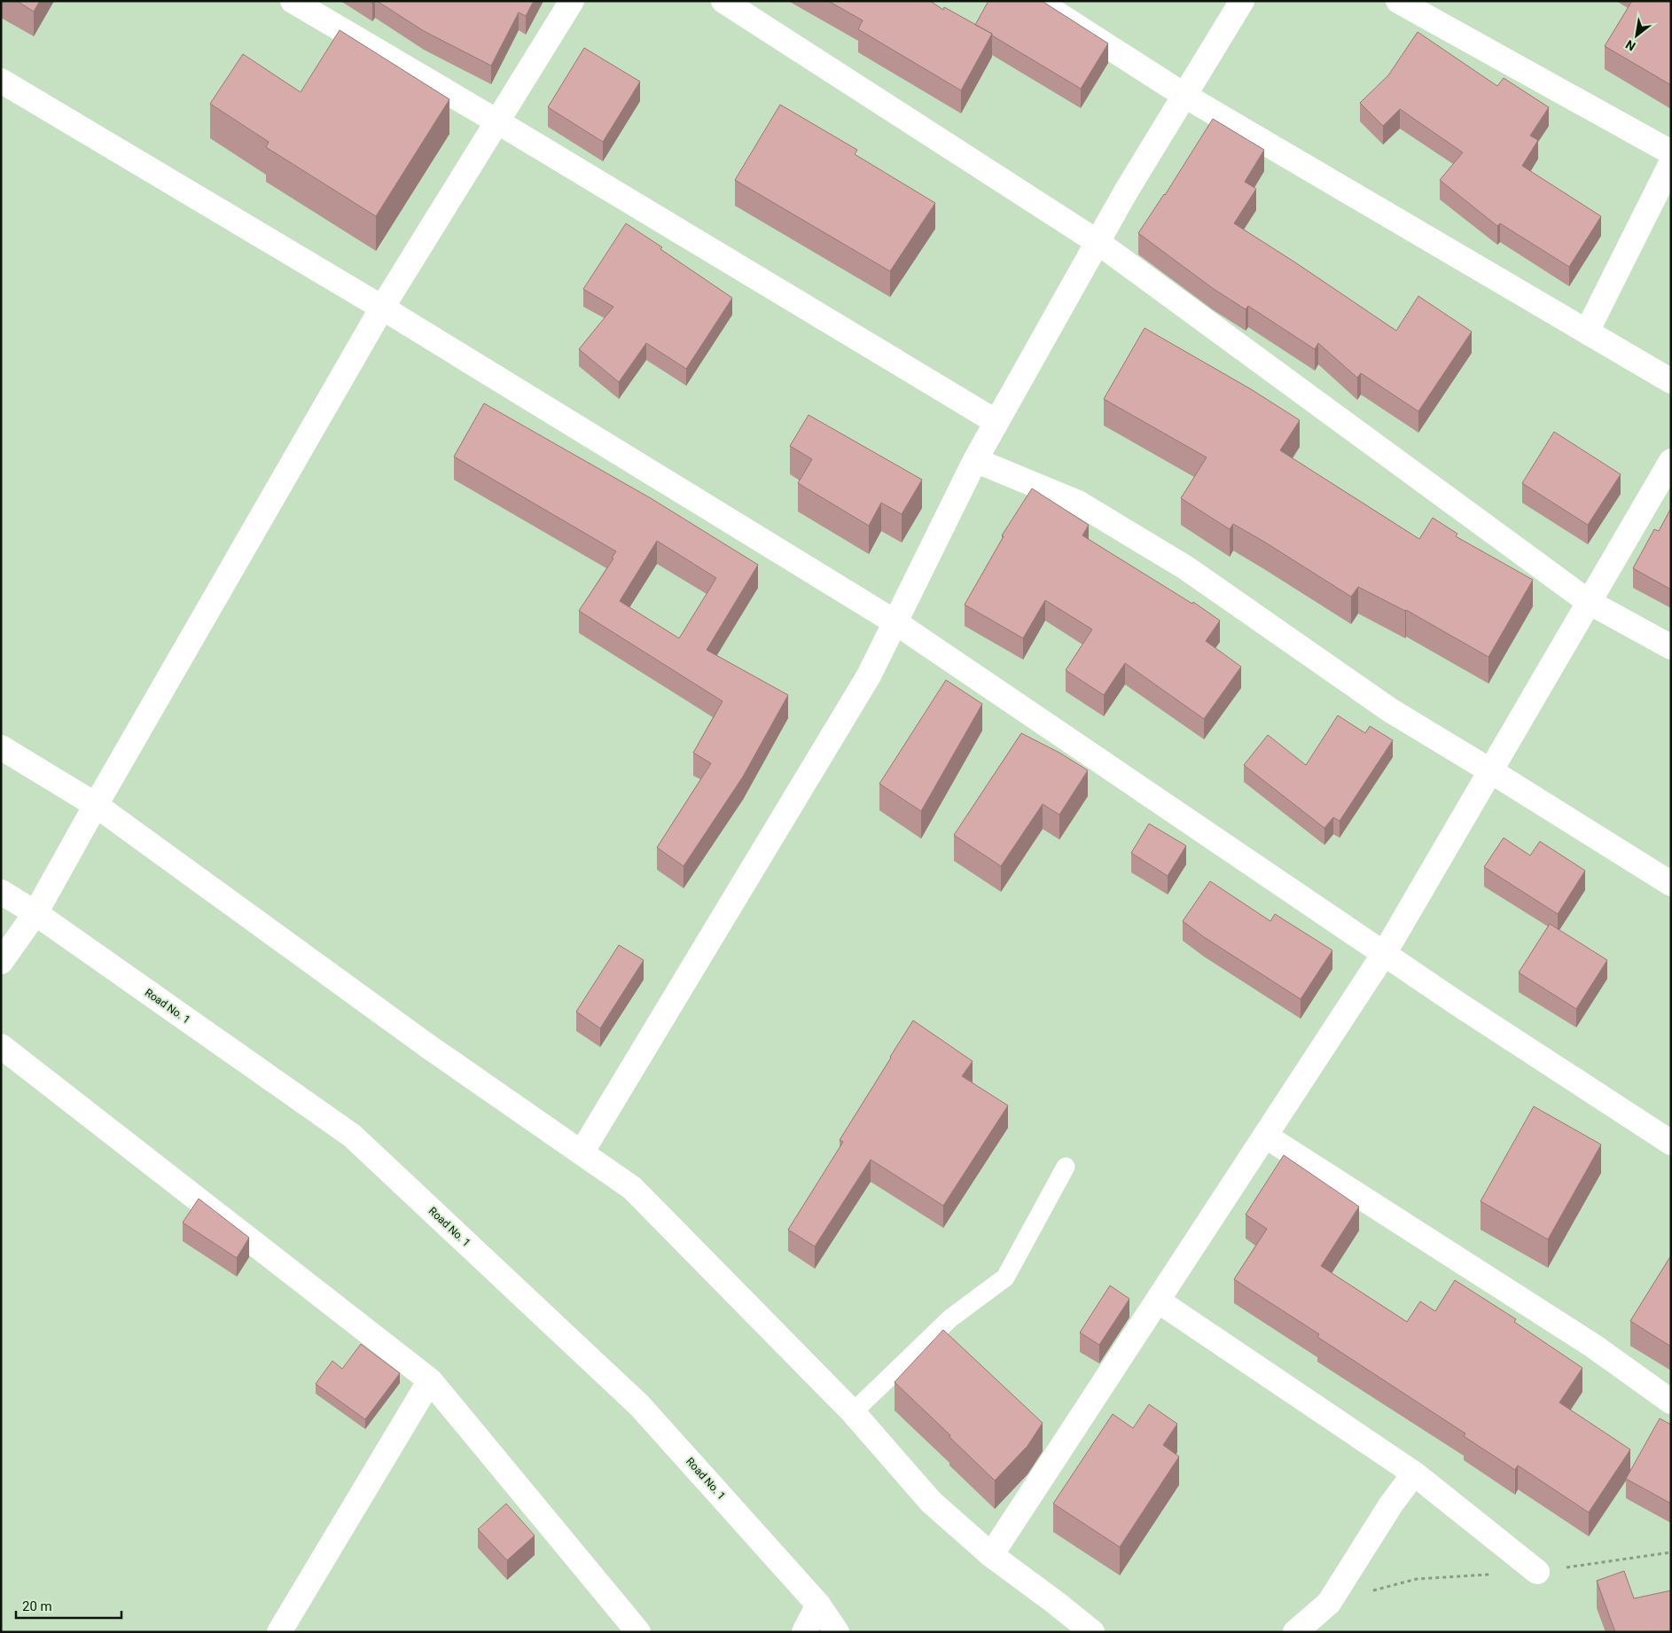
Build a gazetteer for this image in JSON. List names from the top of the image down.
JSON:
{
  "streets": {
    "main road": ["Road No. 1"]
  },
  "scale_bar": "20 m",
  "north": "bottom left"
}
